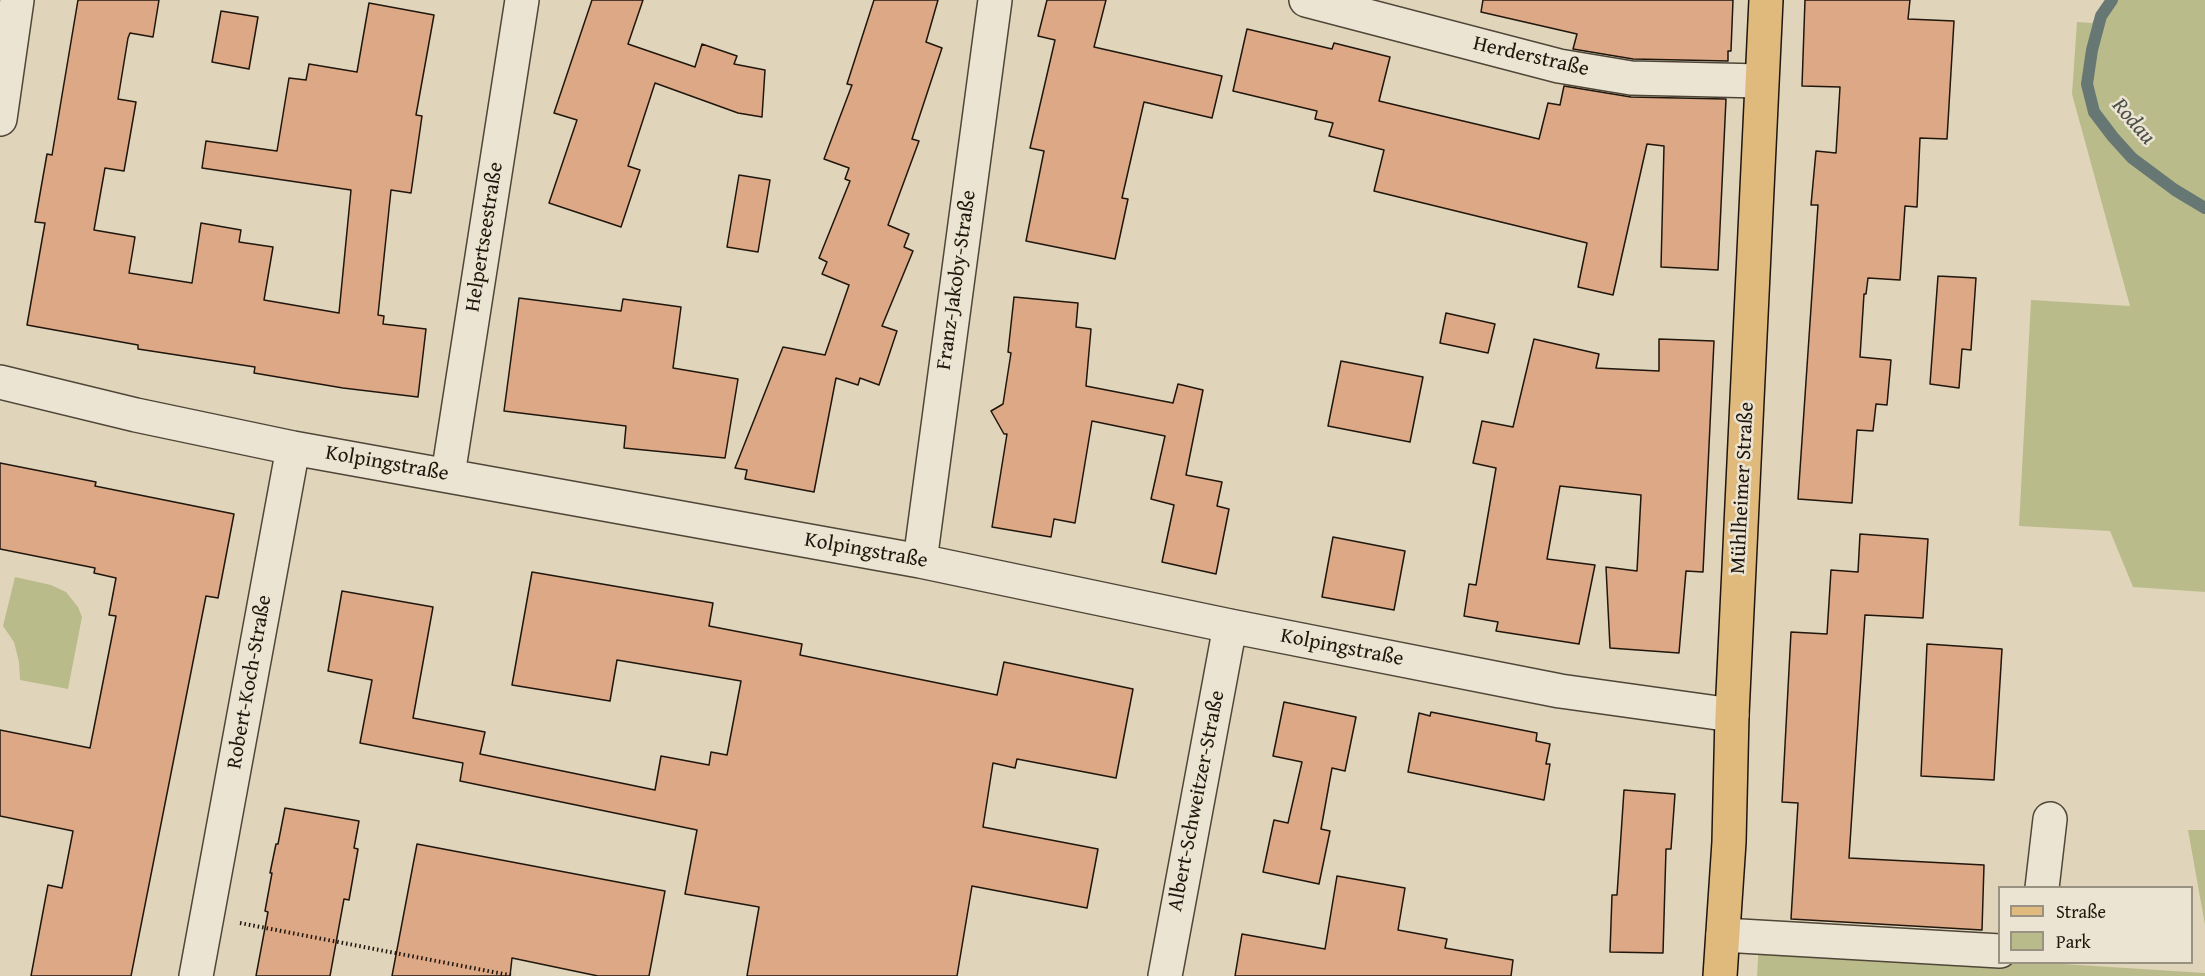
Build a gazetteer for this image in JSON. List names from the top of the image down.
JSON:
{
  "streets": {
    "main road": ["Mühlheimer Straße"],
    "street": [
      "Herderstraße",
      "Helpertseestraße",
      "Franz-Jakoby-Straße",
      "Kolpingstraße",
      "Robert-Koch-Straße",
      "Albert-Schweitzer-Straße"
    ]
  },
  "crossings": [
    ["Herderstraße", "Mühlheimer Straße"],
    ["Helpertseestraße", "Kolpingstraße"],
    ["Franz-Jakoby-Straße", "Kolpingstraße"],
    ["Kolpingstraße", "Mühlheimer Straße"],
    ["Kolpingstraße", "Robert-Koch-Straße"],
    ["Kolpingstraße", "Albert-Schweitzer-Straße"]
  ],
  "water": ["Rodau"],
  "legend": ["Straße", "Park"]
}
